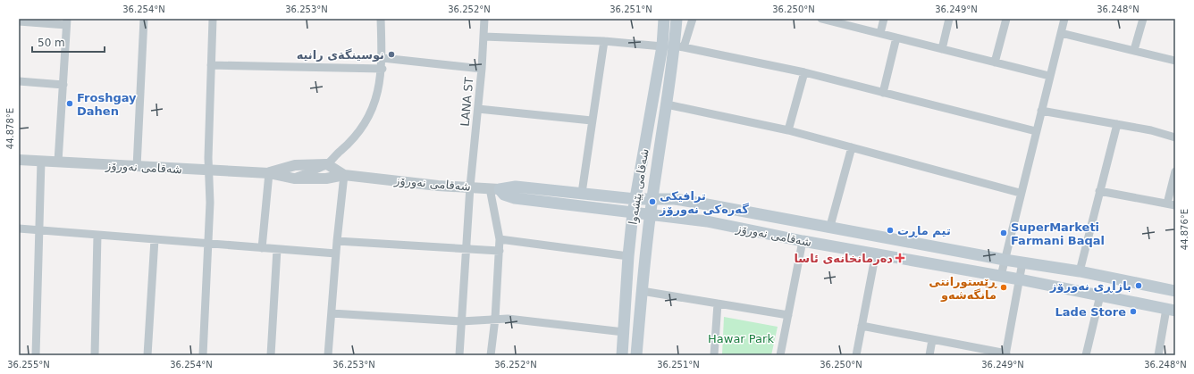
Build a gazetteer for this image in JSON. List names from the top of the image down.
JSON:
{
  "streets": {
    "main road": ["شەقامی نەورۆز", "شەقامی پێشەوا"],
    "street": ["LANA ST"]
  },
  "crossings": [
    ["LANA ST", "شەقامی نەورۆز"],
    ["شەقامی نەورۆز", "شەقامی پێشەوا"]
  ],
  "parks": ["Hawar Park"],
  "places": {
    "other": [
      "نوسينگةى رانيه",
      "Froshgay Dahen",
      "ترافیکی گەرەکی نەورۆز",
      "تیم ماڕت",
      "SuperMarketi Farmani Baqal",
      "بازاڕی نەورۆز",
      "ڕێستورانتی مانگەشەو",
      "Lade Store"
    ],
    "health": ["دەرمانخانەی ئاسا"]
  },
  "scale_bar": "50 m",
  "coordinates": [
    "36.254°N",
    "36.253°N",
    "36.252°N",
    "36.251°N",
    "36.250°N",
    "36.249°N",
    "36.248°N",
    "44.878°E",
    "44.876°E",
    "36.255°N"
  ]
}
